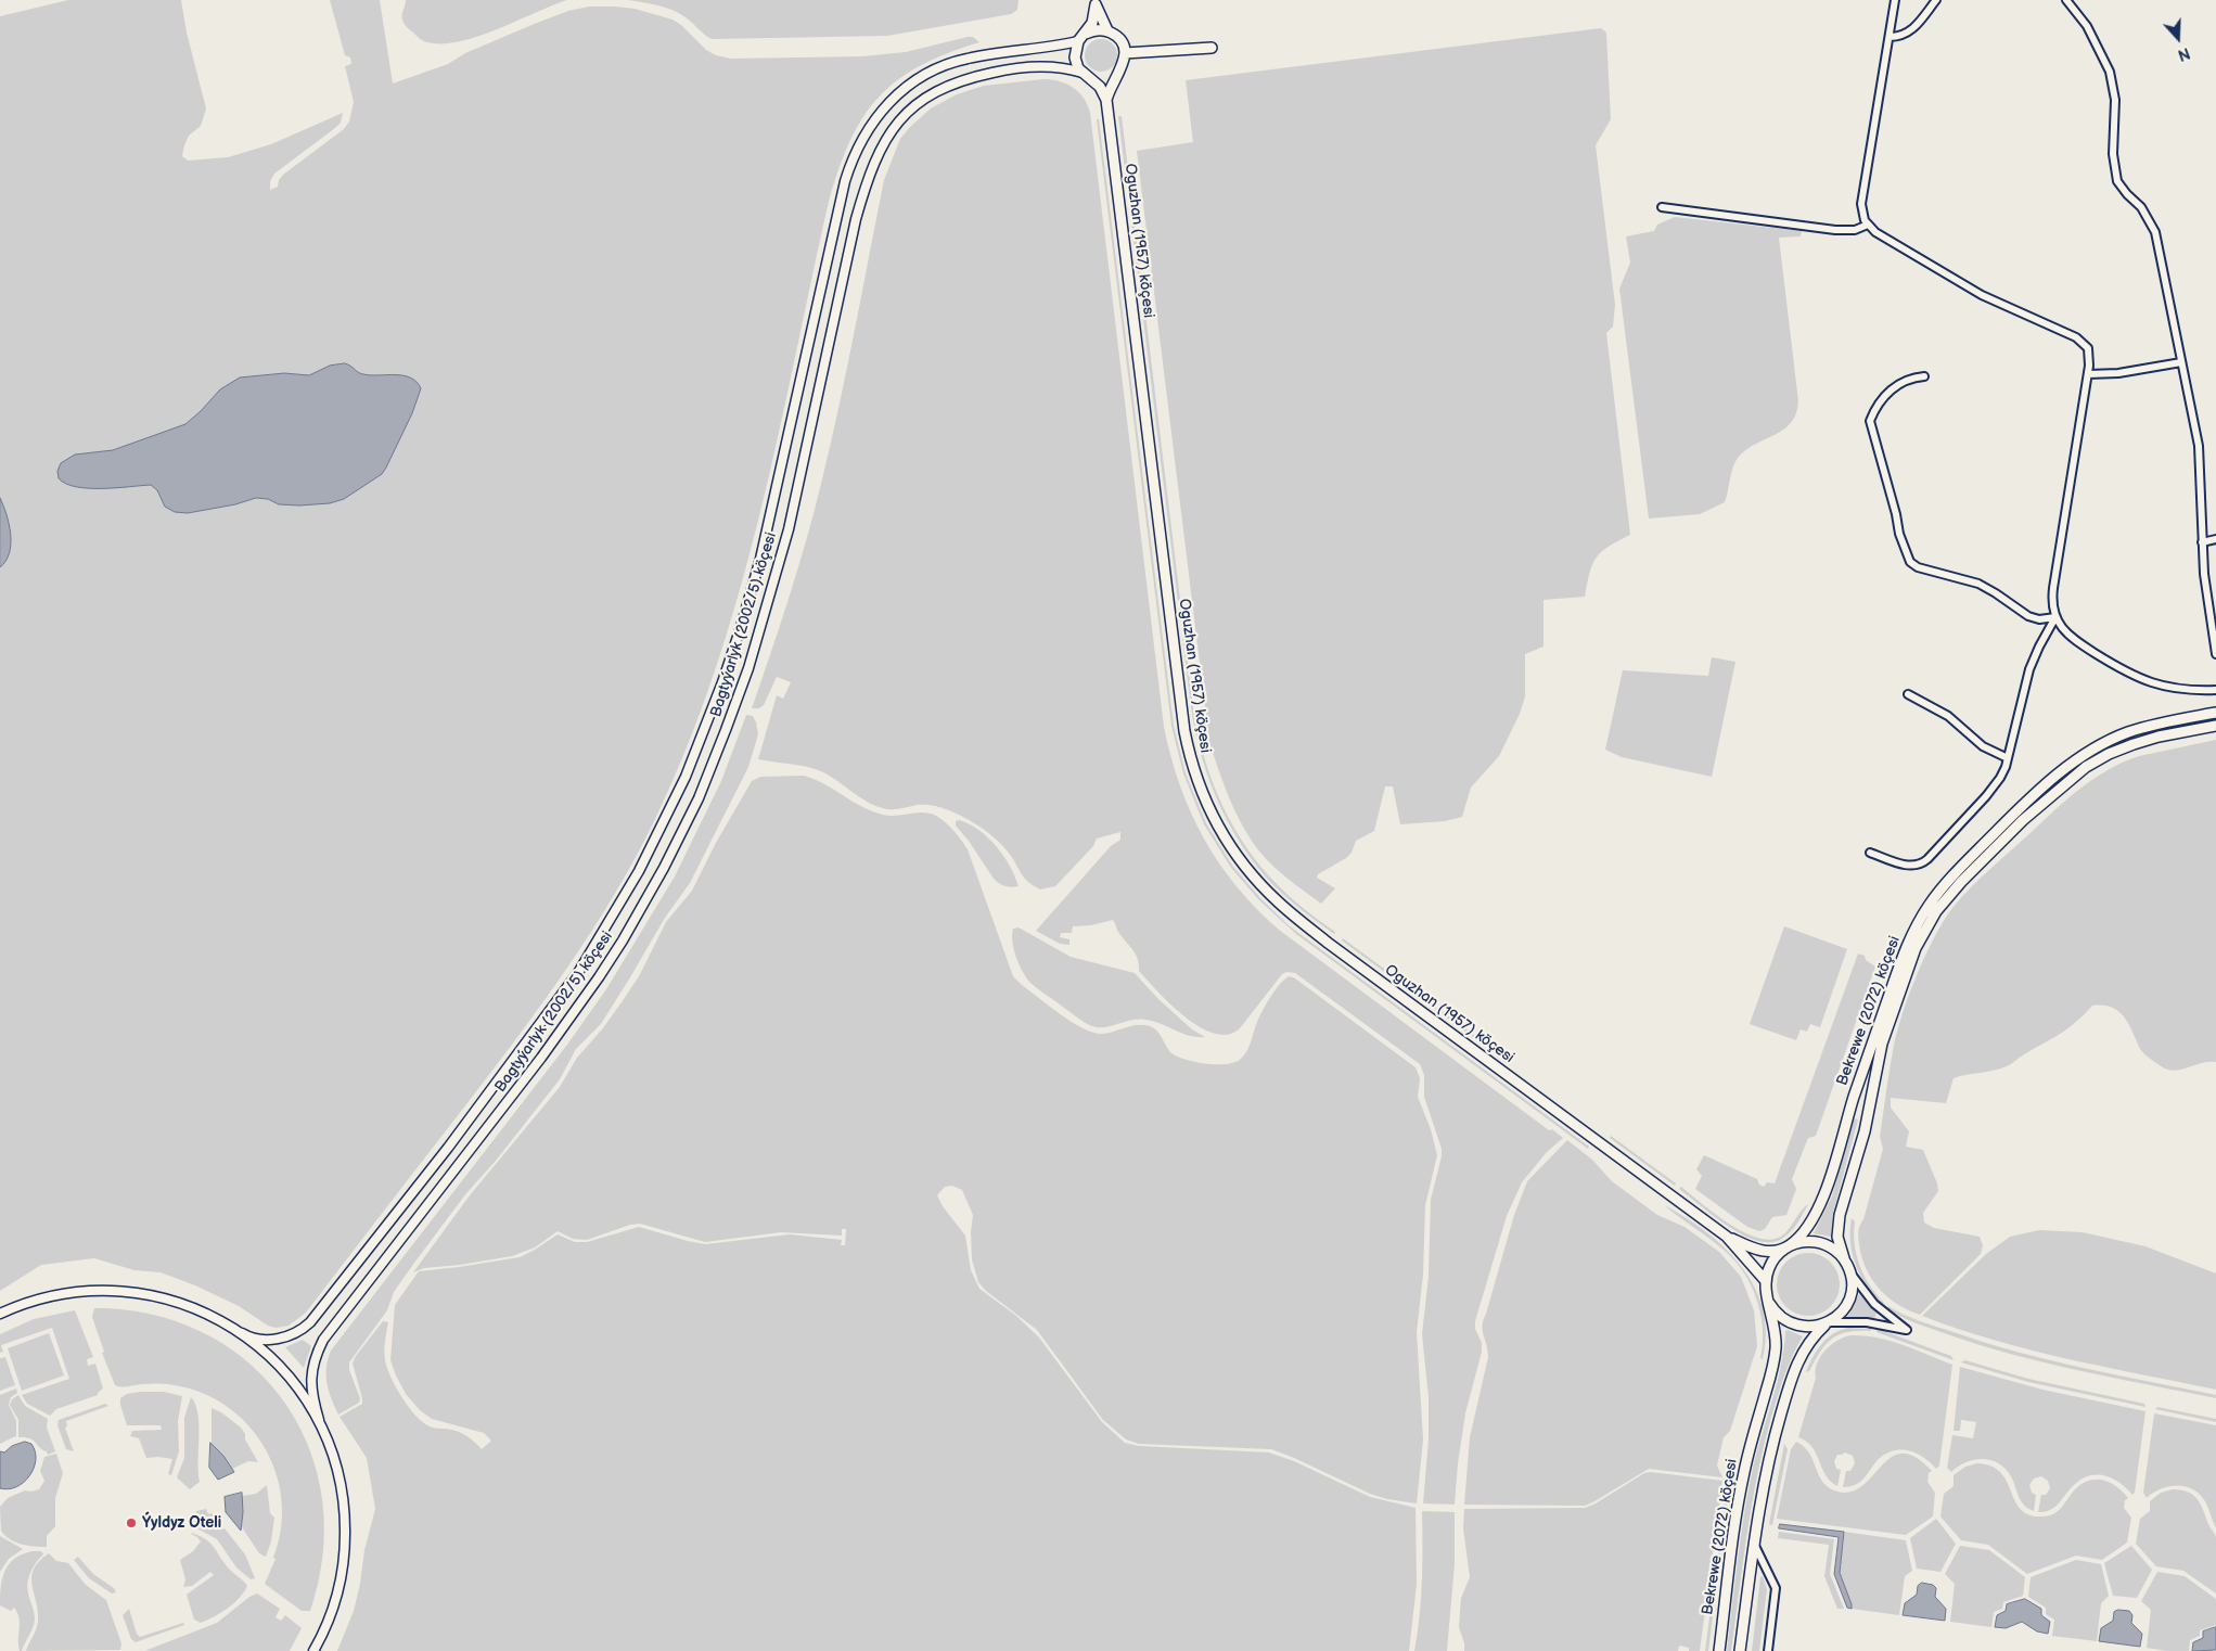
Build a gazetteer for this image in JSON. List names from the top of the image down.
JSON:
{
  "streets": {
    "main road": ["Oguzhan (1957) köçesi", "Bekrewe (2072) köçesi"],
    "street": ["Bagtyýarlyk (2002/5) köçesi"]
  },
  "crossings": [
    ["Oguzhan (1957) köçesi", "Bagtyýarlyk (2002/5) köçesi"],
    ["Oguzhan (1957) köçesi", "Bekrewe (2072) köçesi"]
  ],
  "places": ["Ýyldyz Oteli"],
  "north": "bottom"
}
